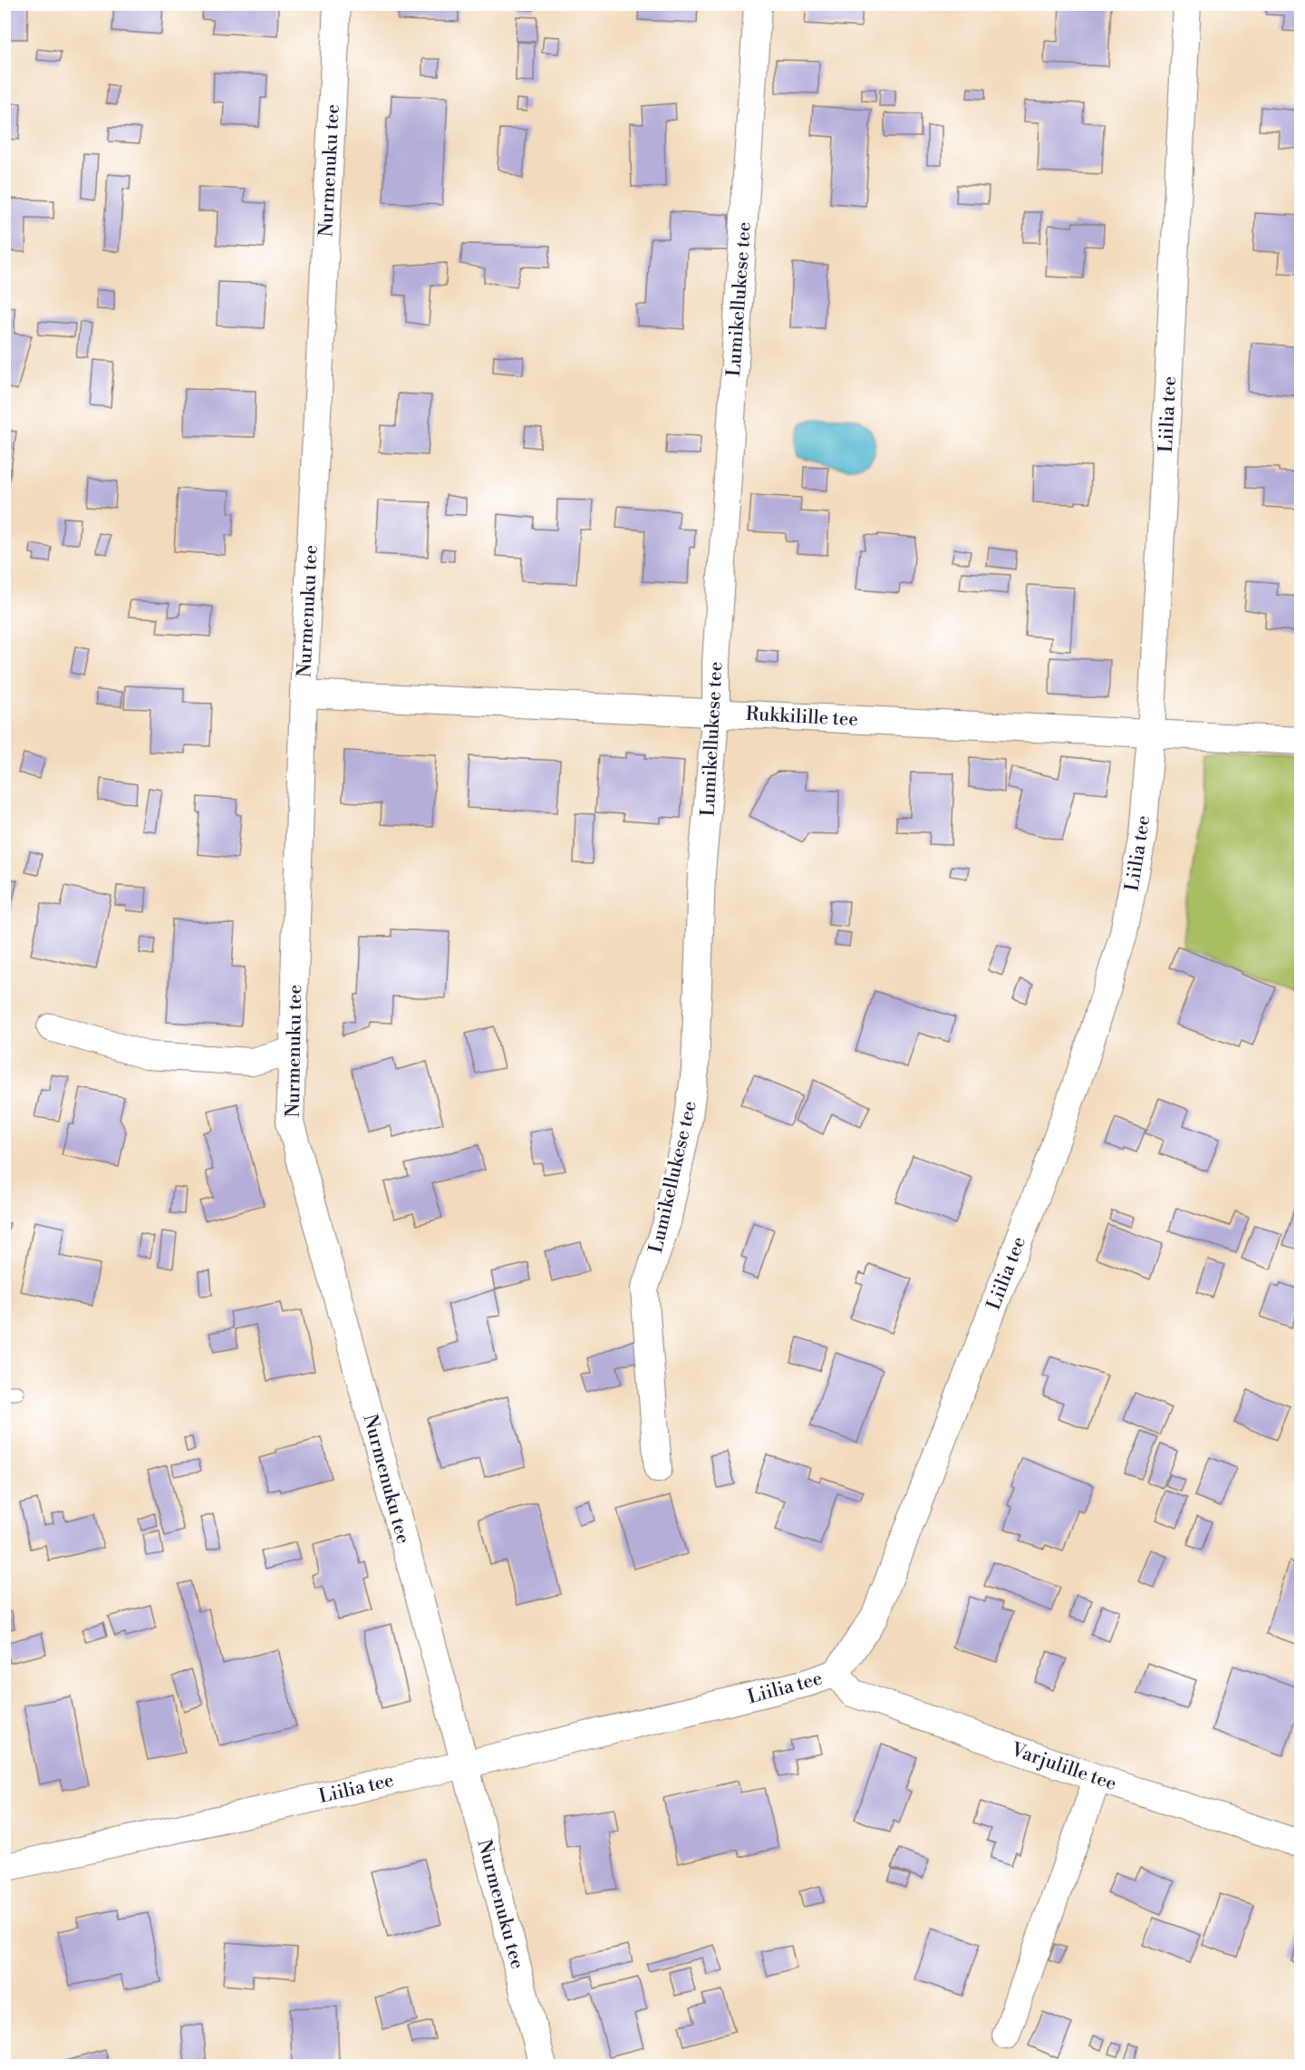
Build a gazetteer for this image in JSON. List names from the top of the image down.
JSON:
{
  "streets": {
    "street": [
      "Nurmenuku tee",
      "Lumikellukese tee",
      "Liilia tee",
      "Rukkilille tee",
      "Varjulille tee"
    ]
  },
  "crossings": [
    ["Nurmenuku tee", "Liilia tee"],
    ["Nurmenuku tee", "Rukkilille tee"],
    ["Lumikellukese tee", "Rukkilille tee"],
    ["Liilia tee", "Rukkilille tee"],
    ["Liilia tee", "Varjulille tee"]
  ]
}
